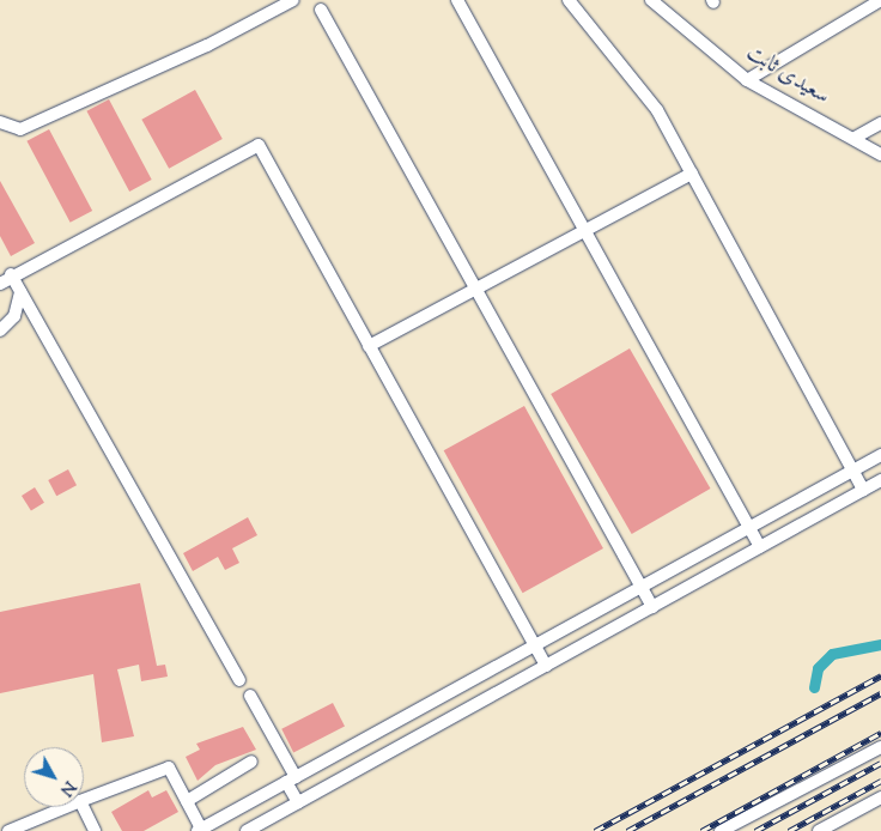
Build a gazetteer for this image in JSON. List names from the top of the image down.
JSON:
{
  "streets": {
    "street": ["سعیدی ثابت"]
  },
  "north": "bottom right"
}
